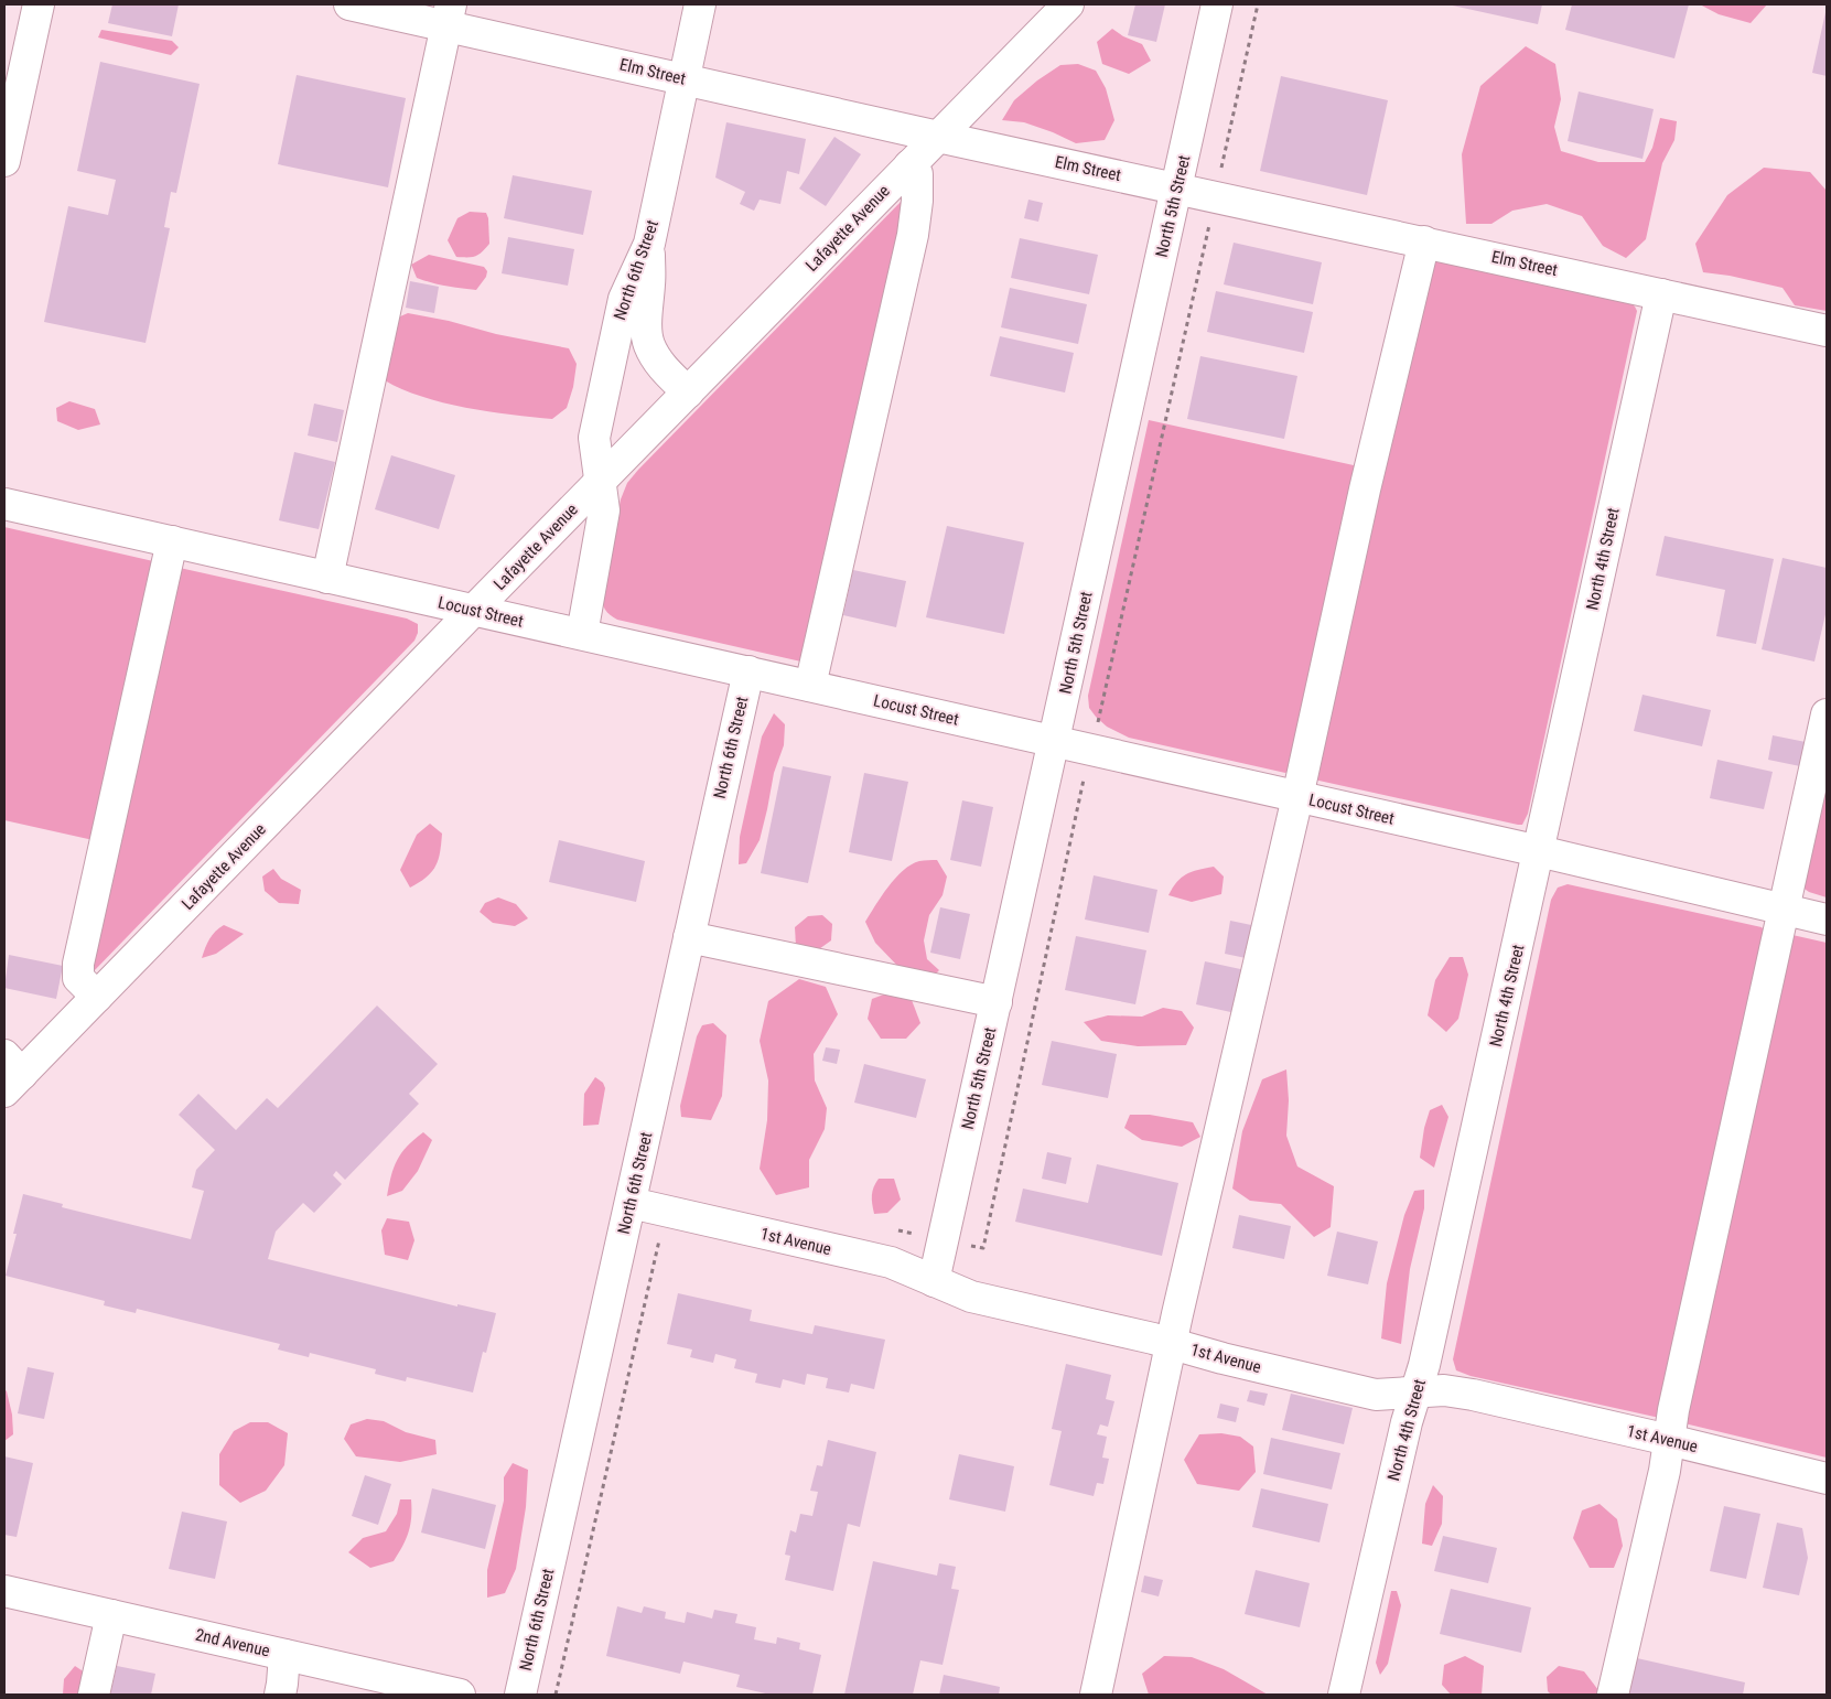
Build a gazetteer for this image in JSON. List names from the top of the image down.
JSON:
{
  "streets": {
    "street": [
      "Elm Street",
      "North 5th Street",
      "Lafayette Avenue",
      "North 6th Street",
      "North 4th Street",
      "Locust Street",
      "1st Avenue",
      "2nd Avenue"
    ]
  },
  "crossings": [
    ["Elm Street", "North 5th Street"],
    ["Elm Street", "Lafayette Avenue"],
    ["Elm Street", "North 6th Street"],
    ["Elm Street", "North 4th Street"],
    ["North 5th Street", "Locust Street"],
    ["North 5th Street", "1st Avenue"],
    ["Lafayette Avenue", "North 6th Street"],
    ["Lafayette Avenue", "Locust Street"],
    ["North 6th Street", "Locust Street"],
    ["North 6th Street", "1st Avenue"],
    ["North 4th Street", "Locust Street"],
    ["North 4th Street", "1st Avenue"]
  ]
}
